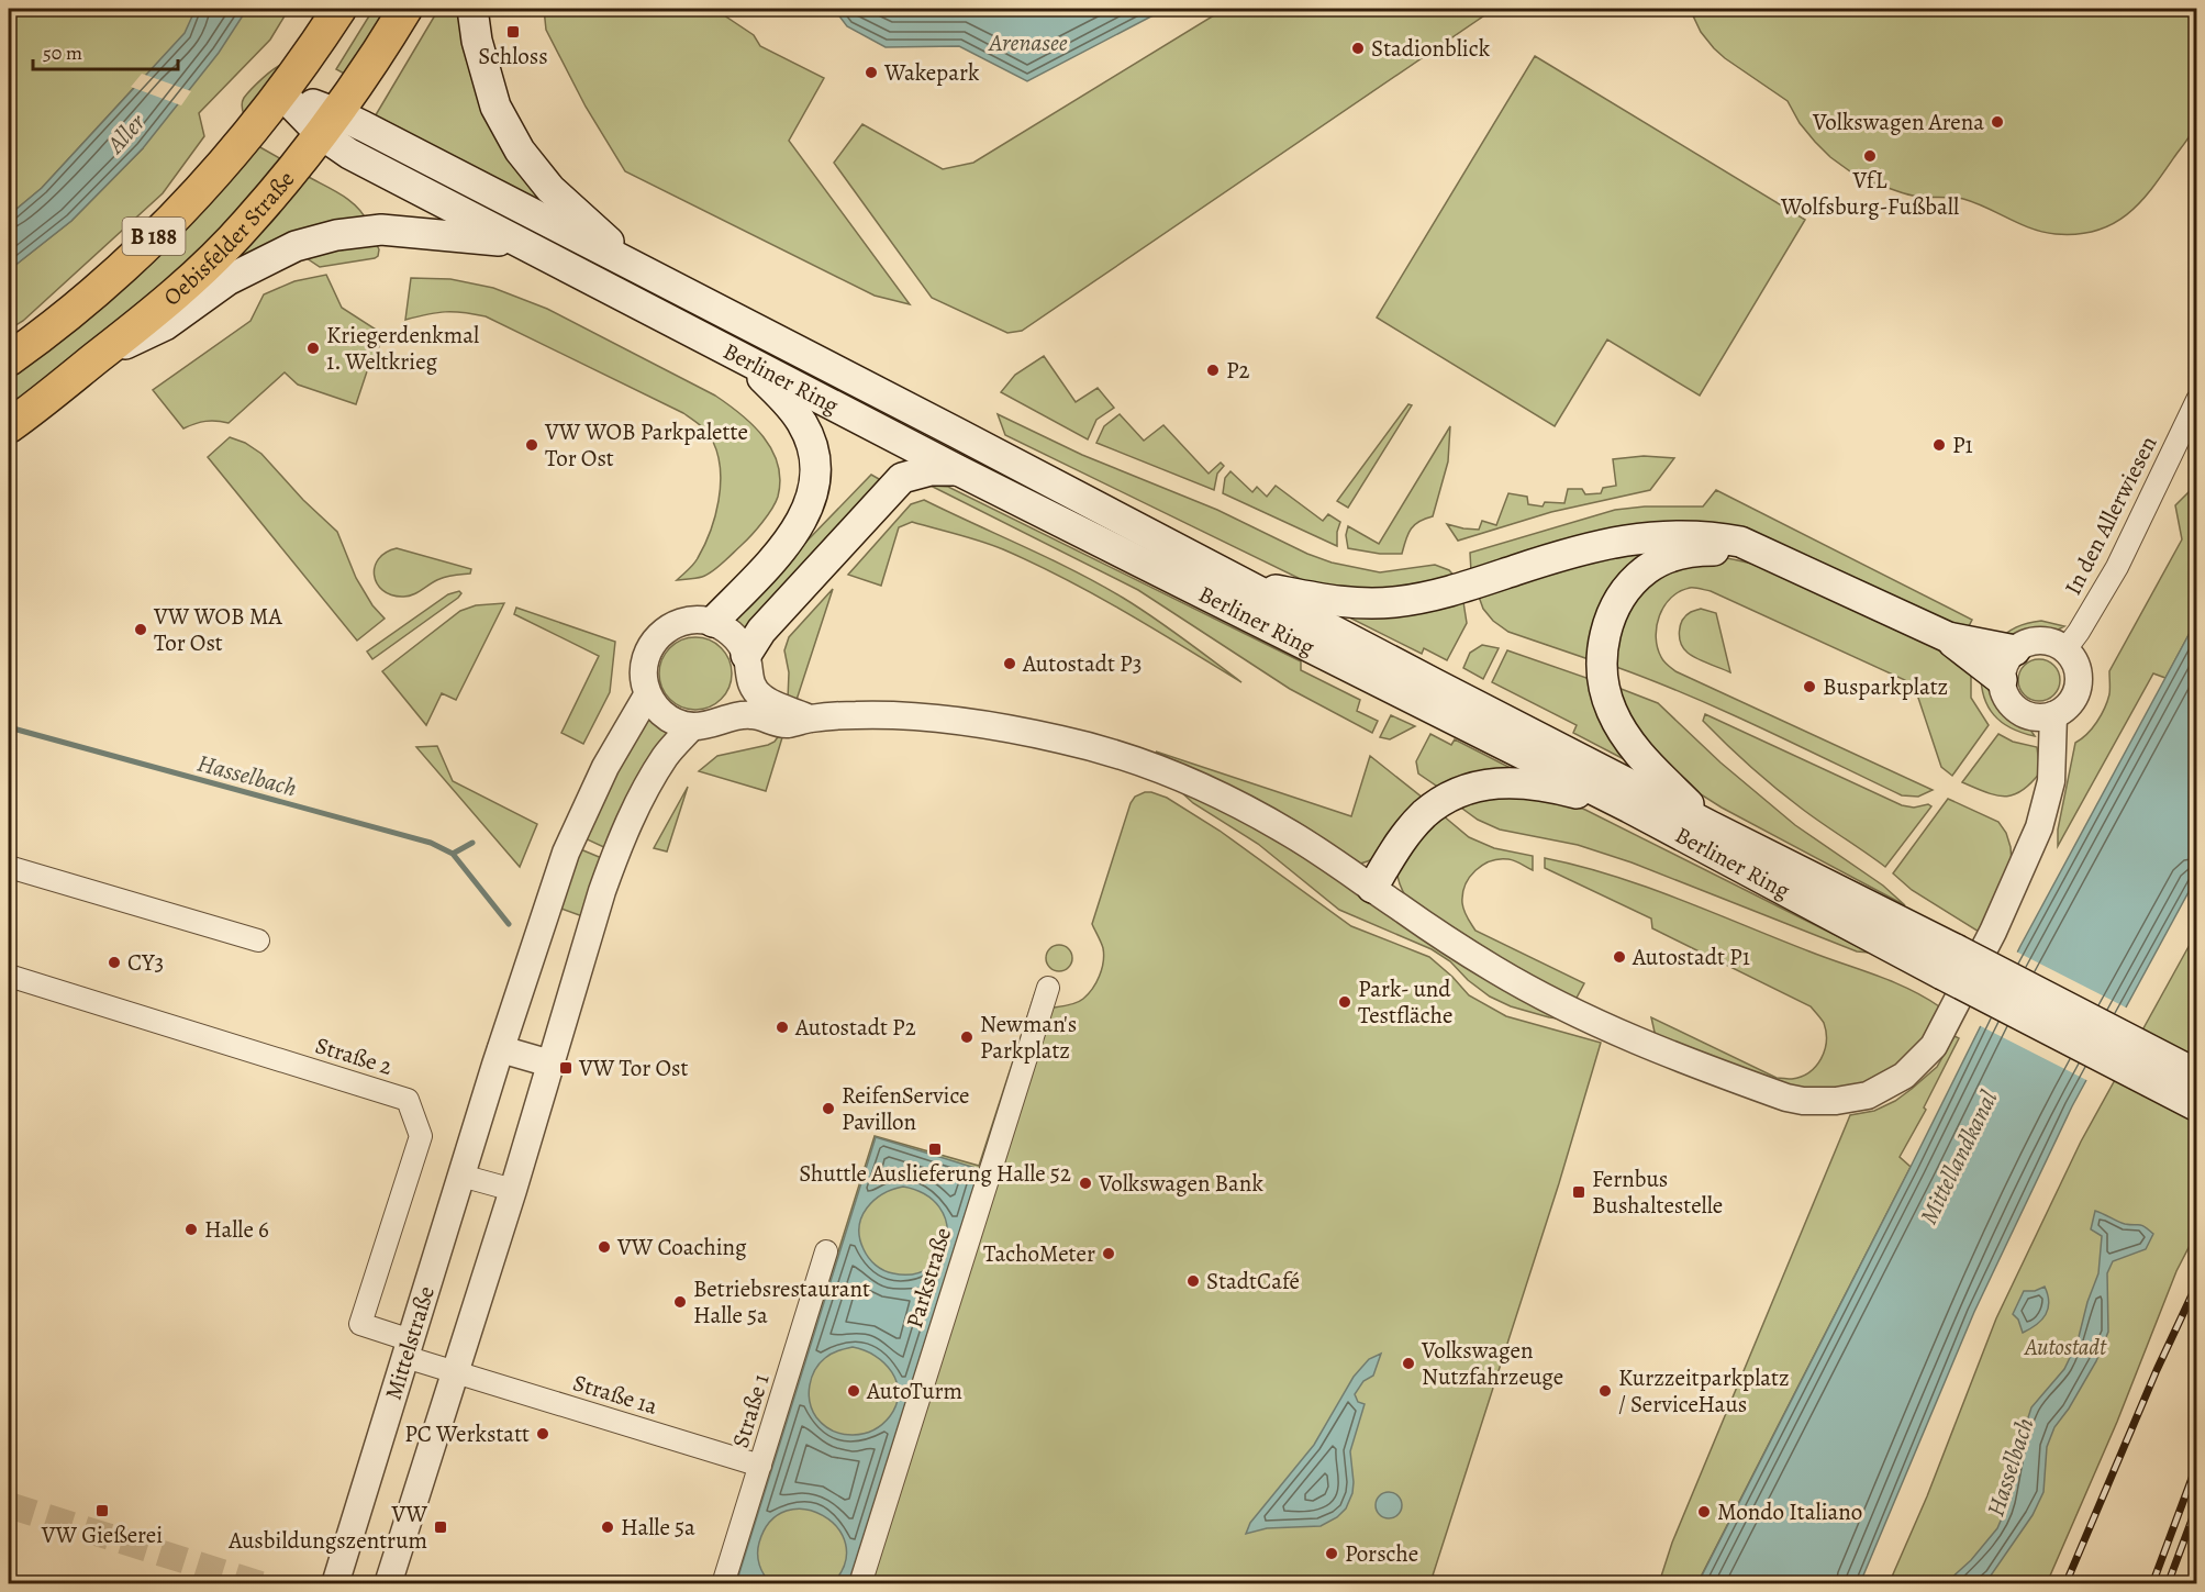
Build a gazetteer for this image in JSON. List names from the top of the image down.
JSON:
{
  "streets": {
    "main road": ["B 188", "Oebisfelder Straße", "Berliner Ring"],
    "street": [
      "In den Allerwiesen",
      "Straße 2",
      "Parkstraße",
      "Mittelstraße",
      "Straße 1a",
      "Straße 1"
    ]
  },
  "crossings": [
    ["Oebisfelder Straße", "Berliner Ring"],
    ["Straße 2", "Mittelstraße"],
    ["Straße 2", "Straße 1a"],
    ["Mittelstraße", "Straße 1a"],
    ["Straße 1a", "Straße 1"]
  ],
  "water": [
    "Arenasee",
    "Aller",
    "Hasselbach",
    "Mittellandkanal"
  ],
  "parks": ["Autostadt"],
  "places": {
    "transit": [
      "Schloss",
      "VW Tor Ost",
      "Shuttle Auslieferung Halle 52",
      "Fernbus Bushaltestelle",
      "VW Gießerei",
      "VW Ausbildungszentrum"
    ],
    "other": [
      "Stadionblick",
      "Wakepark",
      "Volkswagen Arena",
      "VfL Wolfsburg-Fußball",
      "Kriegerdenkmal 1. Weltkrieg",
      "P2",
      "VW WOB Parkpalette Tor Ost",
      "P1",
      "VW WOB MA Tor Ost",
      "Autostadt P3",
      "Busparkplatz",
      "Autostadt P1",
      "CY3",
      "Park- und Testfläche",
      "Autostadt P2",
      "Newman's Parkplatz",
      "ReifenService Pavillon",
      "Volkswagen Bank",
      "Halle 6",
      "VW Coaching",
      "TachoMeter",
      "StadtCafé",
      "Betriebsrestaurant Halle 5a",
      "Volkswagen Nutzfahrzeuge",
      "AutoTurm",
      "Kurzzeitparkplatz / ServiceHaus",
      "PC Werkstatt",
      "Mondo Italiano",
      "Halle 5a",
      "Porsche"
    ]
  },
  "scale_bar": "50 m"
}
